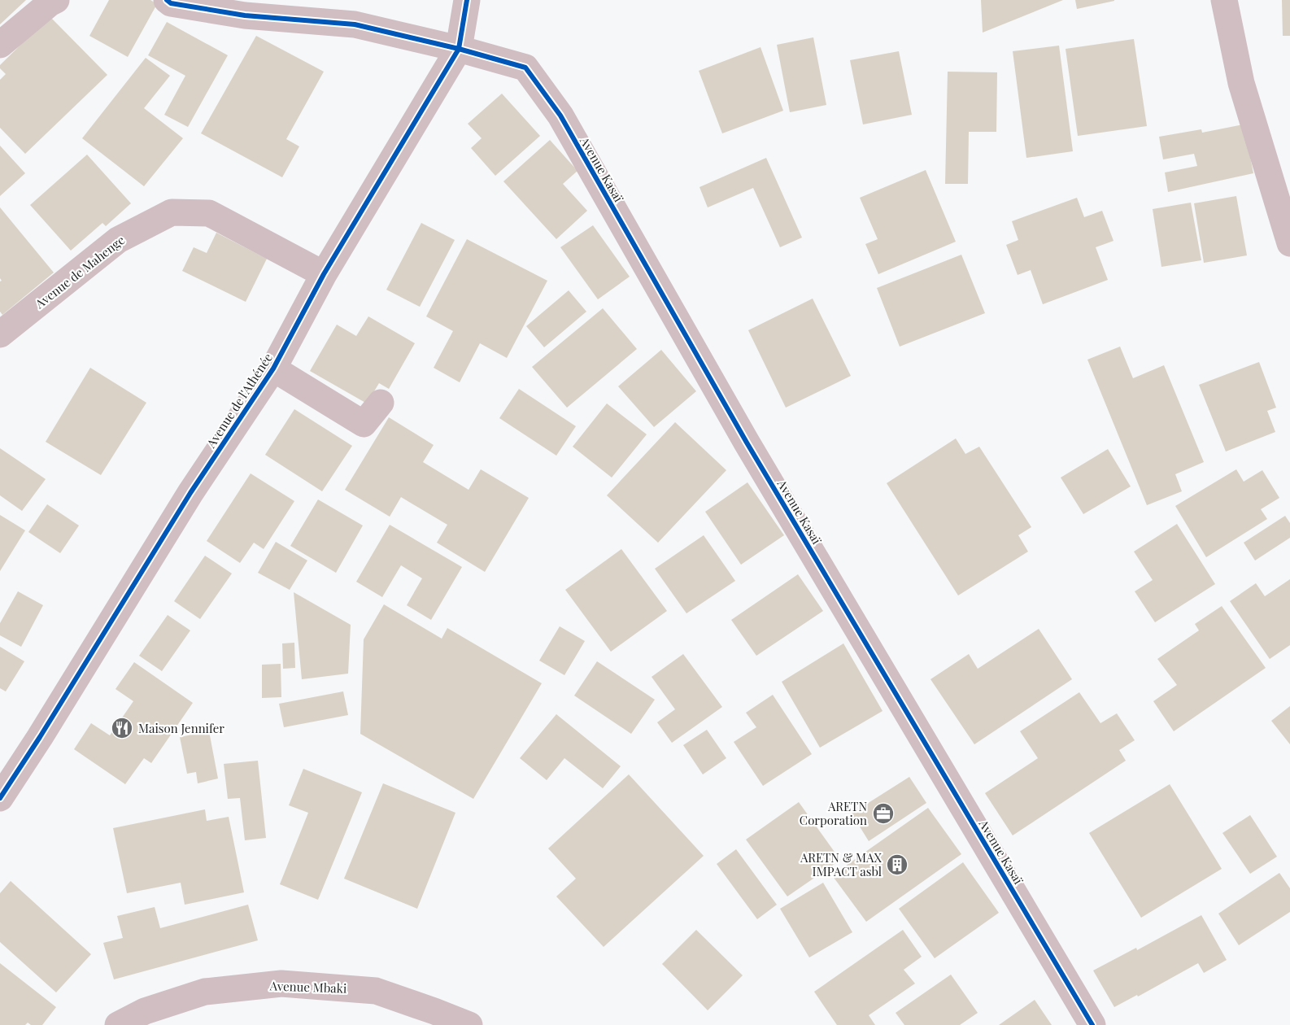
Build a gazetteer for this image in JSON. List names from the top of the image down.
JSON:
{
  "streets": {
    "street": [
      "Avenue Kasaï",
      "Avenue de Mahenge",
      "Avenue de l'Athénée",
      "Avenue Mbaki"
    ]
  },
  "crossings": [
    ["Avenue Kasaï", "Avenue de l'Athénée"],
    ["Avenue de Mahenge", "Avenue de l'Athénée"]
  ],
  "places": {
    "restaurant": ["Maison Jennifer"],
    "office": ["ARETN Corporation"],
    "building": ["ARETN & MAX IMPACT asbl"]
  }
}
